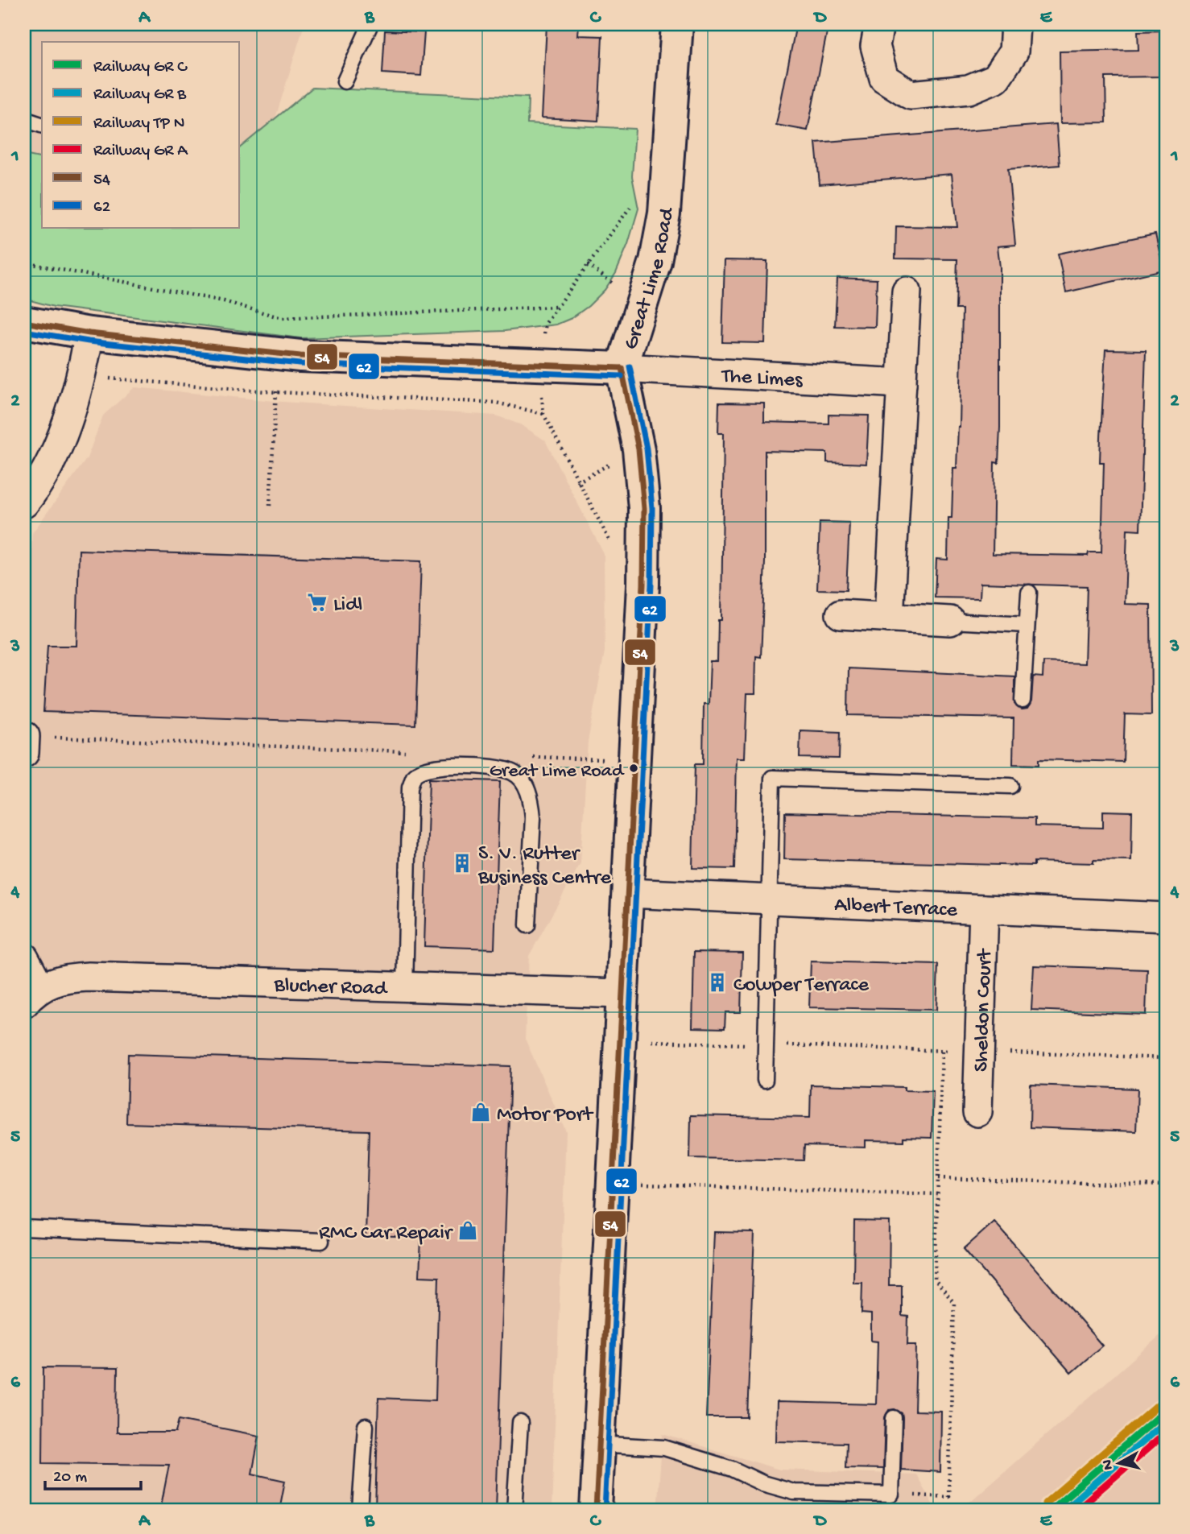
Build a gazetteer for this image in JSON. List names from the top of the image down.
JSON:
{
  "streets": {
    "main road": ["Great Lime Road"],
    "street": [
      "The Limes",
      "Albert Terrace",
      "Blucher Road",
      "Sheldon Court"
    ]
  },
  "crossings": [
    ["Great Lime Road", "The Limes"],
    ["Great Lime Road", "Albert Terrace"],
    ["Great Lime Road", "Blucher Road"],
    ["Albert Terrace", "Sheldon Court"]
  ],
  "places": {
    "supermarket": ["Lidl"],
    "other": ["Great Lime Road"],
    "building": ["S. V. Rutter Business Centre", "Cowper Terrace"],
    "shop": ["Motor Port", "RMC Car Repair"]
  },
  "lines": ["transit line 54", "transit line 62"],
  "legend": [
    "Railway GR C",
    "Railway GR B",
    "Railway TP N",
    "Railway GR A",
    "54",
    "62"
  ],
  "scale_bar": "20 m",
  "north": "left",
  "grid": {
    "columns": [
      "A",
      "B",
      "C",
      "D",
      "E"
    ],
    "rows": [
      "1",
      "2",
      "3",
      "4",
      "5",
      "6"
    ]
  }
}
